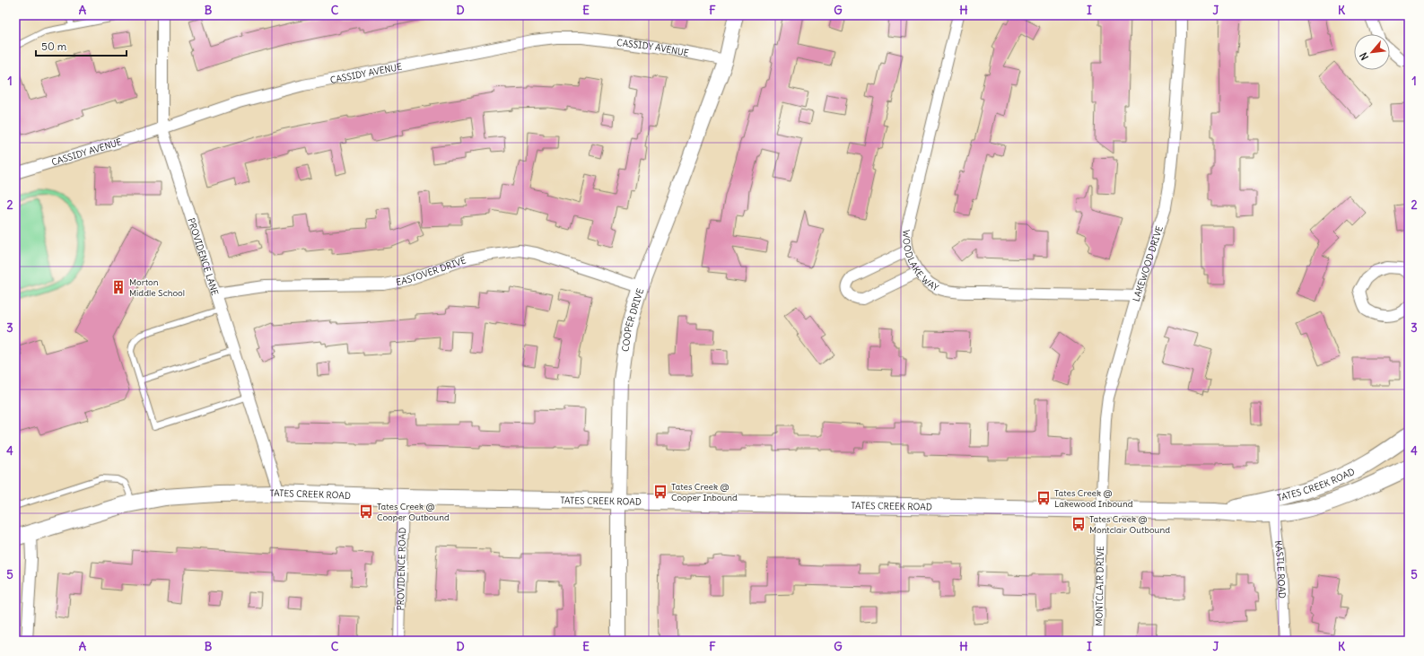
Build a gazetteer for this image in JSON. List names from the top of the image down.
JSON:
{
  "streets": {
    "main road": ["TATES CREEK ROAD"],
    "street": [
      "CASSIDY AVENUE",
      "PROVIDENCE LANE",
      "WOODLAKE WAY",
      "LAKEWOOD DRIVE",
      "EASTOVER DRIVE",
      "COOPER DRIVE",
      "PROVIDENCE ROAD",
      "KASTLE ROAD",
      "MONTCLAIR DRIVE"
    ]
  },
  "crossings": [
    ["CASSIDY AVENUE", "PROVIDENCE LANE"],
    ["CASSIDY AVENUE", "COOPER DRIVE"],
    ["PROVIDENCE LANE", "EASTOVER DRIVE"],
    ["PROVIDENCE LANE", "TATES CREEK ROAD"],
    ["WOODLAKE WAY", "LAKEWOOD DRIVE"],
    ["LAKEWOOD DRIVE", "TATES CREEK ROAD"],
    ["LAKEWOOD DRIVE", "MONTCLAIR DRIVE"],
    ["EASTOVER DRIVE", "COOPER DRIVE"],
    ["COOPER DRIVE", "TATES CREEK ROAD"],
    ["TATES CREEK ROAD", "PROVIDENCE ROAD"],
    ["TATES CREEK ROAD", "KASTLE ROAD"],
    ["TATES CREEK ROAD", "MONTCLAIR DRIVE"]
  ],
  "places": {
    "building": ["Morton Middle School"],
    "bus stop": [
      "Tates Creek @ Cooper Inbound",
      "Tates Creek @ Lakewood Inbound",
      "Tates Creek @ Cooper Outbound",
      "Tates Creek @ Montclair Outbound"
    ]
  },
  "scale_bar": "50 m",
  "north": "bottom left",
  "grid": {
    "columns": [
      "A",
      "B",
      "C",
      "D",
      "E",
      "F",
      "G",
      "H",
      "I",
      "J",
      "K"
    ],
    "rows": [
      "1",
      "2",
      "3",
      "4",
      "5"
    ]
  }
}
